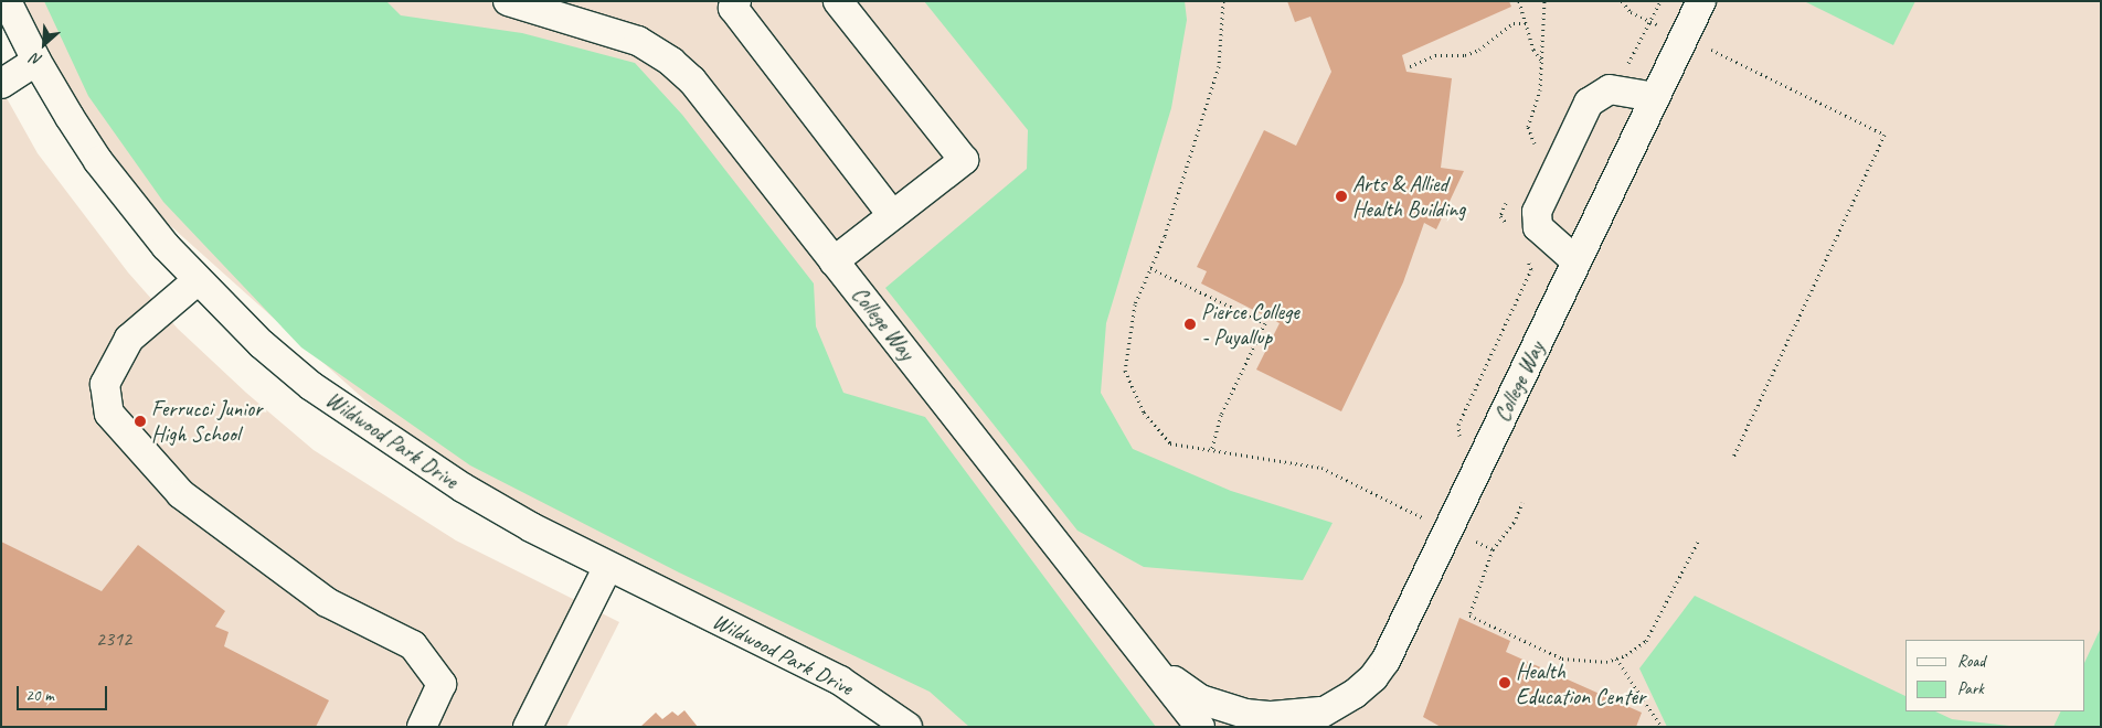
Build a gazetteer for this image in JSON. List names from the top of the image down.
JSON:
{
  "streets": {
    "street": ["College Way", "Wildwood Park Drive"]
  },
  "places": [
    "Arts & Allied Health Building",
    "Pierce College - Puyallup",
    "Ferrucci Junior High School",
    "Health Education Center"
  ],
  "house_numbers": ["2312"],
  "legend": ["Road", "Park"],
  "scale_bar": "20 m",
  "north": "bottom left"
}
